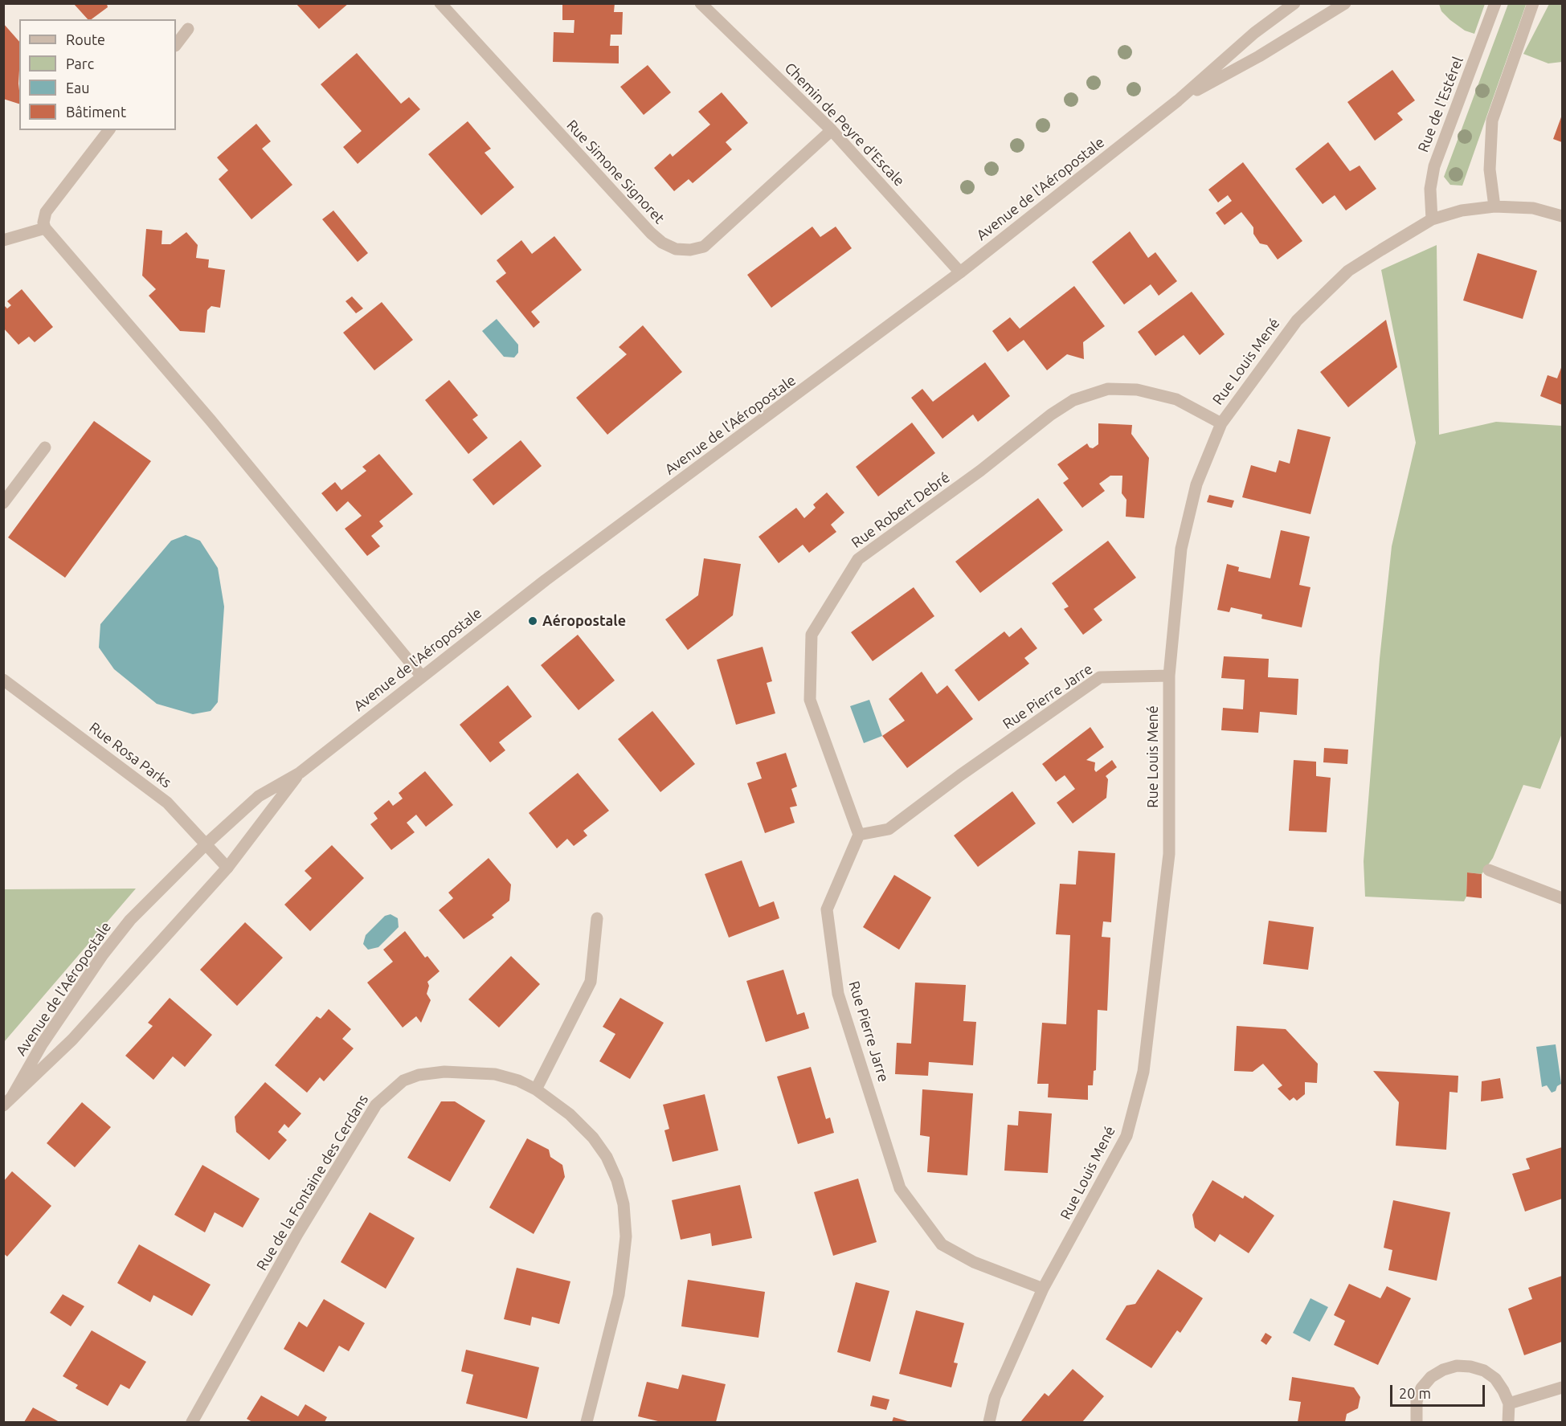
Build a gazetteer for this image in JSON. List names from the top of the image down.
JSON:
{
  "streets": {
    "street": [
      "Rue de l'Estérel",
      "Chemin de Peyre d'Escale",
      "Rue Simone Signoret",
      "Avenue de l'Aéropostale",
      "Rue Louis Mené",
      "Rue Robert Debré",
      "Rue Pierre Jarre",
      "Rue Rosa Parks",
      "Rue de la Fontaine des Cerdans"
    ]
  },
  "crossings": [
    ["Rue de l'Estérel", "Rue Louis Mené"],
    ["Chemin de Peyre d'Escale", "Rue Simone Signoret"],
    ["Chemin de Peyre d'Escale", "Avenue de l'Aéropostale"],
    ["Avenue de l'Aéropostale", "Rue Rosa Parks"],
    ["Rue Louis Mené", "Rue Robert Debré"],
    ["Rue Louis Mené", "Rue Pierre Jarre"],
    ["Rue Robert Debré", "Rue Pierre Jarre"]
  ],
  "places": ["Aéropostale"],
  "legend": [
    "Route",
    "Parc",
    "Eau",
    "Bâtiment"
  ],
  "scale_bar": "20 m"
}
